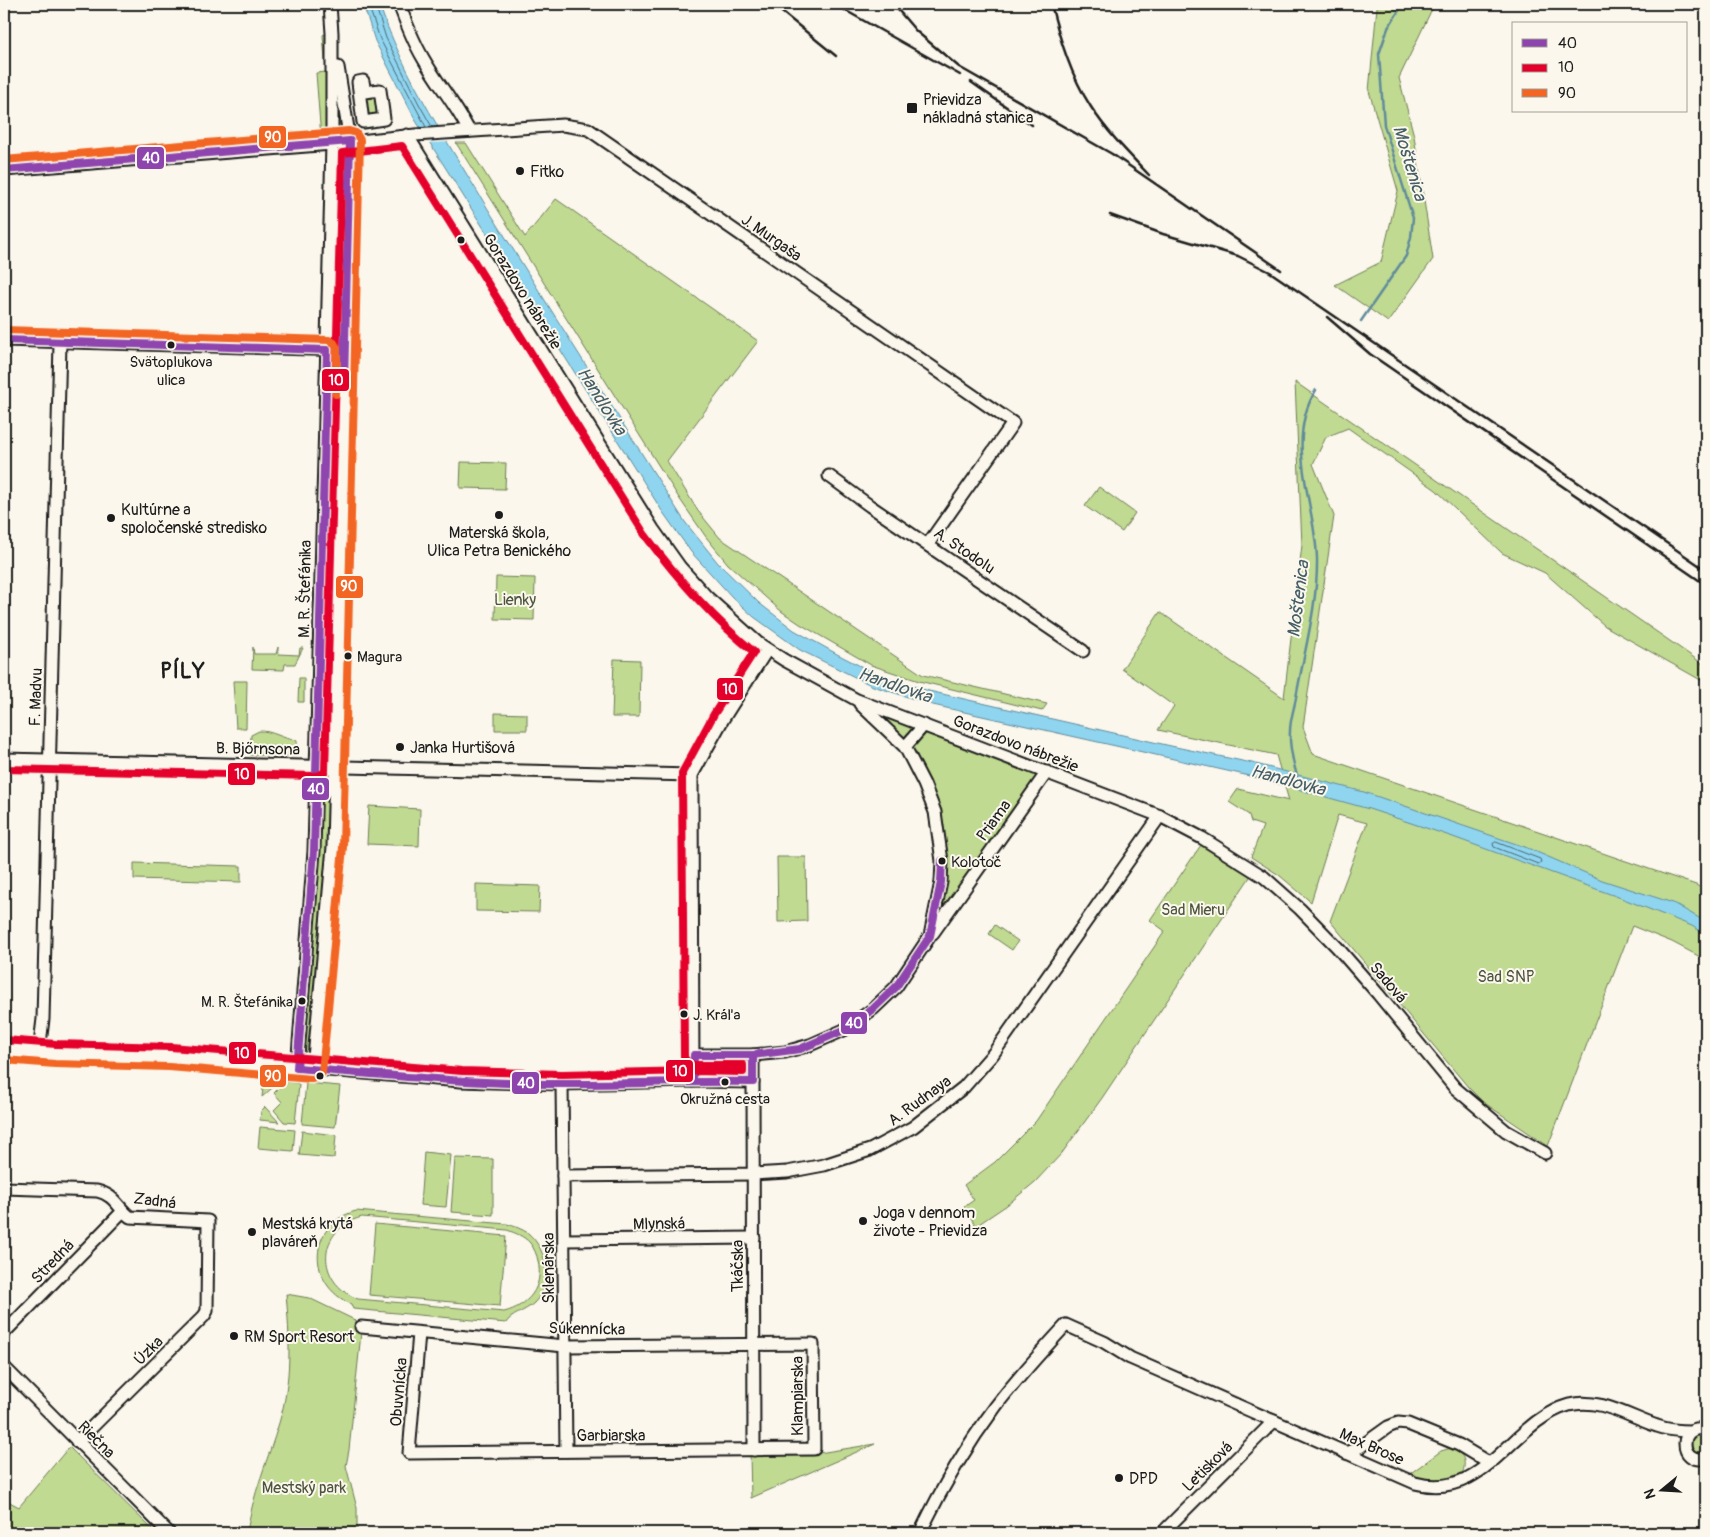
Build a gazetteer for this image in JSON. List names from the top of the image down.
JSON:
{
  "streets": {
    "street": [
      "J. Murgaša",
      "Gorazdovo nábrežie",
      "A. Stodolu",
      "M. R. Štefánika",
      "F. Madvu",
      "B. Bjőrnsona",
      "Priama",
      "Sadová",
      "A. Rudnaya",
      "Zadná",
      "Mlynská",
      "Stredná",
      "Tkáčska",
      "Sklenárska",
      "Súkennícka",
      "Úzka",
      "Obuvnícka",
      "Klampiarska",
      "Garbiarska",
      "Riečna",
      "Max Brose",
      "Letisková"
    ]
  },
  "crossings": [
    ["J. Murgaša", "Gorazdovo nábrežie"],
    ["J. Murgaša", "A. Stodolu"],
    ["Gorazdovo nábrežie", "Priama"],
    ["Gorazdovo nábrežie", "Sadová"],
    ["Gorazdovo nábrežie", "A. Rudnaya"],
    ["M. R. Štefánika", "B. Bjőrnsona"],
    ["F. Madvu", "B. Bjőrnsona"],
    ["A. Rudnaya", "Tkáčska"],
    ["A. Rudnaya", "Sklenárska"],
    ["Zadná", "Stredná"],
    ["Zadná", "Úzka"],
    ["Mlynská", "Tkáčska"],
    ["Mlynská", "Sklenárska"],
    ["Tkáčska", "Súkennícka"],
    ["Tkáčska", "Garbiarska"],
    ["Sklenárska", "Súkennícka"],
    ["Sklenárska", "Garbiarska"],
    ["Súkennícka", "Obuvnícka"],
    ["Súkennícka", "Klampiarska"],
    ["Úzka", "Riečna"],
    ["Obuvnícka", "Garbiarska"],
    ["Klampiarska", "Garbiarska"],
    ["Max Brose", "Letisková"]
  ],
  "districts": ["PÍLY"],
  "water": ["Moštenica", "Handlovka"],
  "parks": [
    "Lienky",
    "Sad Mieru",
    "Sad SNP",
    "Mestský park"
  ],
  "places": {
    "transit": ["Prievidza nákladná stanica"],
    "other": [
      "Fitko",
      "Svätoplukova ulica",
      "Materská škola, Ulica Petra Benického",
      "Kultúrne a spoločenské stredisko",
      "Magura",
      "Janka Hurtišová",
      "Kolotoč",
      "M. R. Štefánika",
      "J. Kráľa",
      "Okružná cesta",
      "Joga v dennom živote - Prievidza",
      "Mestská krytá plaváreň",
      "RM Sport Resort",
      "DPD"
    ]
  },
  "lines": ["transit line 90", "transit line 40", "transit line 10"],
  "legend": ["40", "10", "90"],
  "north": "left"
}
